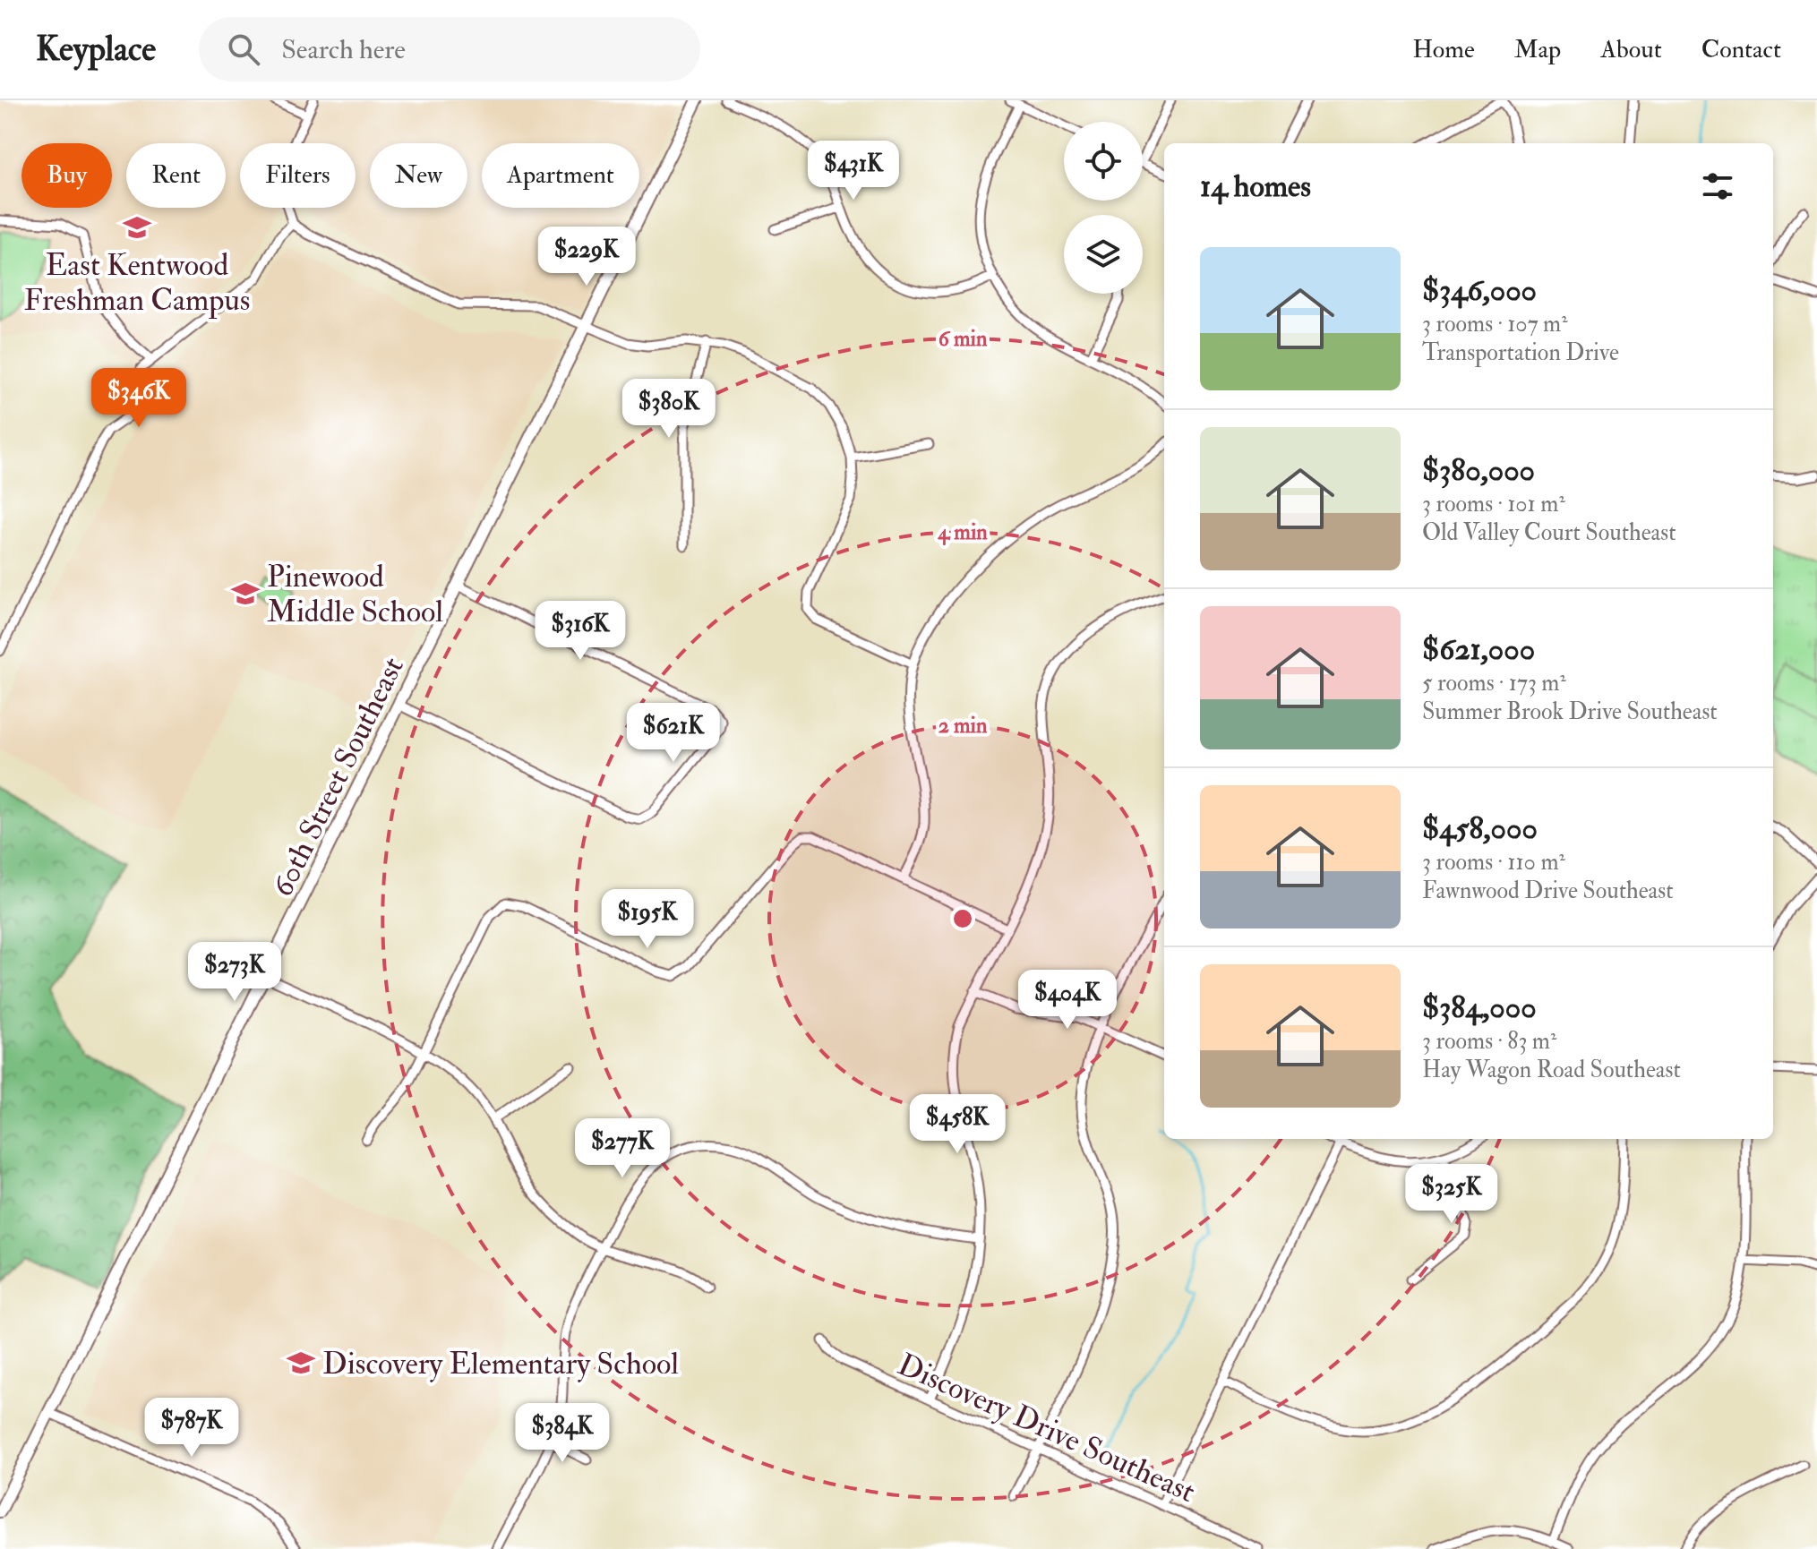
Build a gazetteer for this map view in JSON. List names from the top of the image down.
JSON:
{
  "streets": {
    "main road": ["60th Street Southeast"],
    "street": ["Discovery Drive Southeast"]
  },
  "places": {
    "school or university": ["East Kentwood Freshman Campus", "Pinewood Middle School", "Discovery Elementary School"]
  },
  "page": {
    "header": "Keyplace",
    "search": "Search here",
    "nav": [
      "Home",
      "Map",
      "About",
      "Contact"
    ],
    "price": [
      "$431K",
      "$229K",
      "$346K",
      "$380K",
      "$316K",
      "$621K",
      "$195K",
      "$273K",
      "$404K",
      "$458K",
      "$277K",
      "$325K",
      "$787K",
      "$384K"
    ],
    "chip": [
      "Buy",
      "Rent",
      "Filters",
      "New",
      "Apartment"
    ],
    "heading": "14 homes",
    "list": [
      {
        "name": "$346,000",
        "note": "3 rooms · 107 m² · Transportation Drive"
      },
      {
        "name": "$380,000",
        "note": "3 rooms · 101 m² · Old Valley Court Southeast"
      },
      {
        "name": "$621,000",
        "note": "5 rooms · 173 m² · Summer Brook Drive Southeast"
      },
      {
        "name": "$458,000",
        "note": "3 rooms · 110 m² · Fawnwood Drive Southeast"
      },
      {
        "name": "$384,000",
        "note": "3 rooms · 83 m² · Hay Wagon Road Southeast"
      }
    ]
  },
  "rings": ["6 min", "4 min", "2 min"]
}
